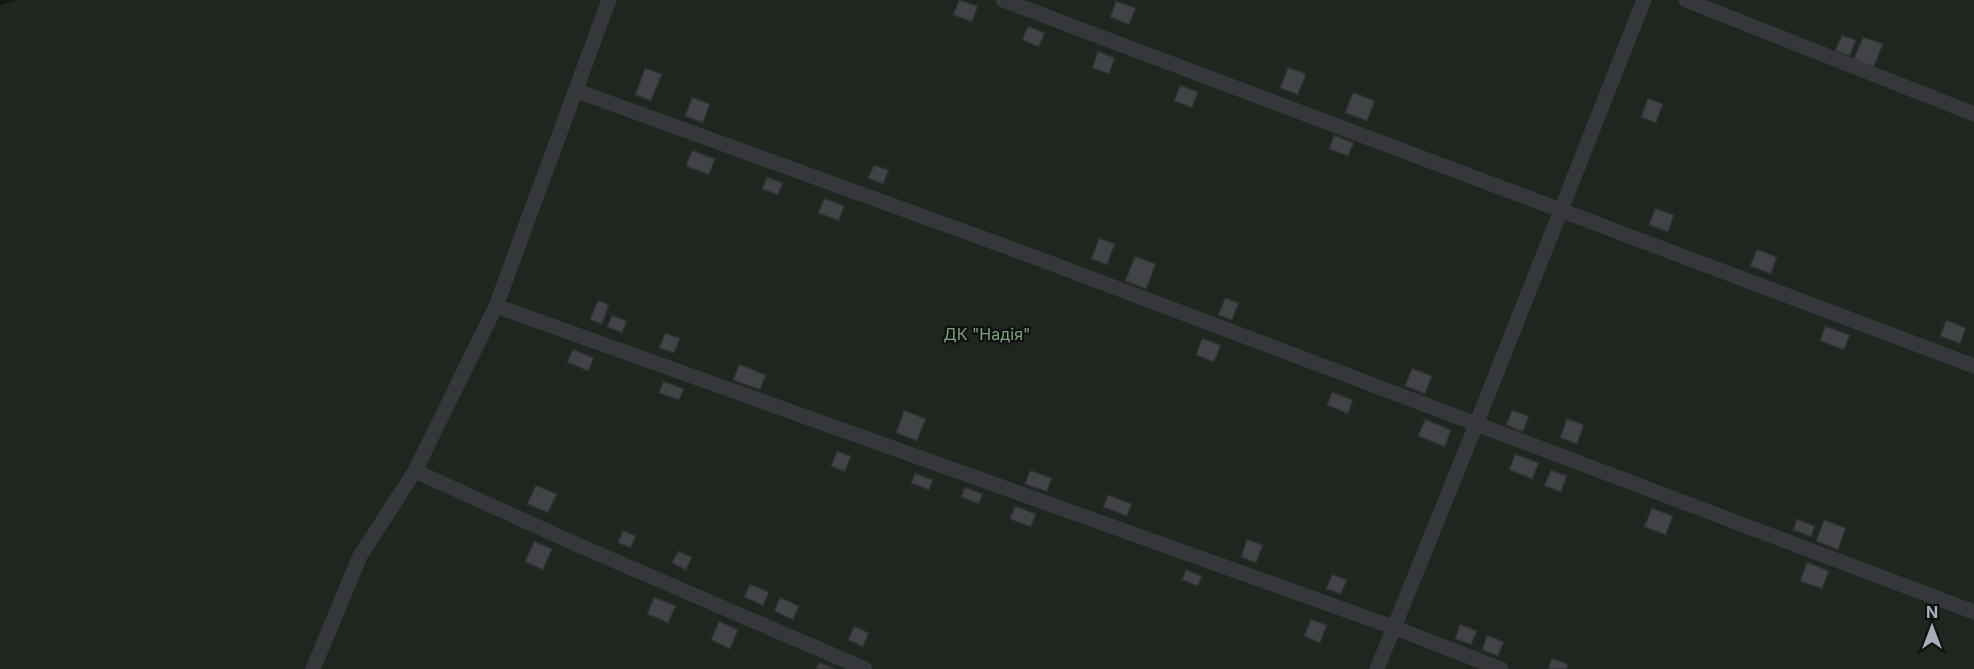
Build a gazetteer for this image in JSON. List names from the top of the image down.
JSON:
{
  "parks": ["ДК \"Надія\""],
  "north": "top"
}
